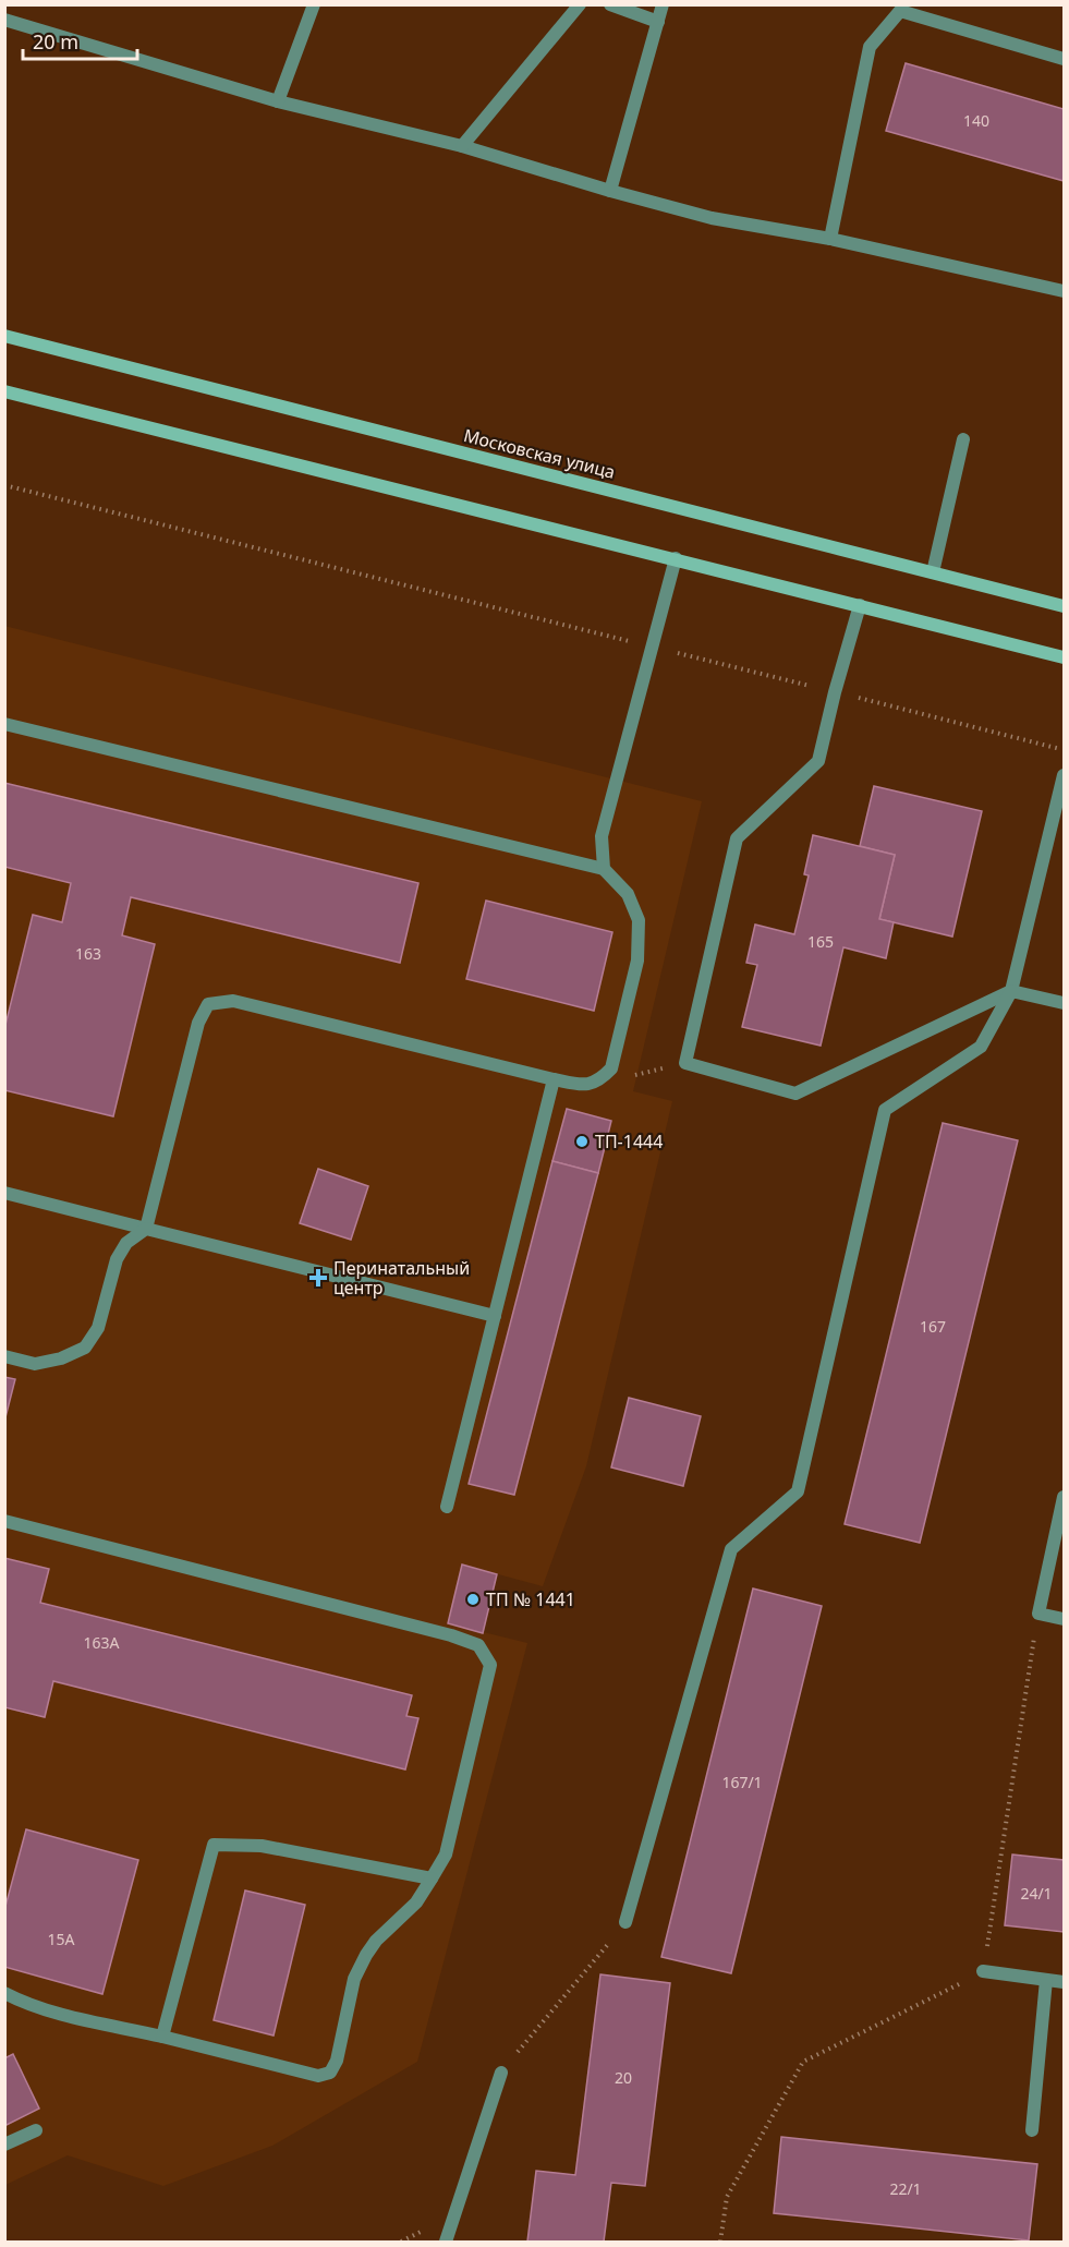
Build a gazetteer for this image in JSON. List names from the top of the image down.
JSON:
{
  "streets": {
    "main road": ["Московская улица"]
  },
  "places": {
    "other": ["ТП-1444", "ТП № 1441"],
    "health": ["Перинатальный центр"]
  },
  "house_numbers": [
    "140",
    "165",
    "163",
    "167",
    "163А",
    "167/1",
    "24/1",
    "15А",
    "20",
    "22/1"
  ],
  "scale_bar": "20 m"
}
